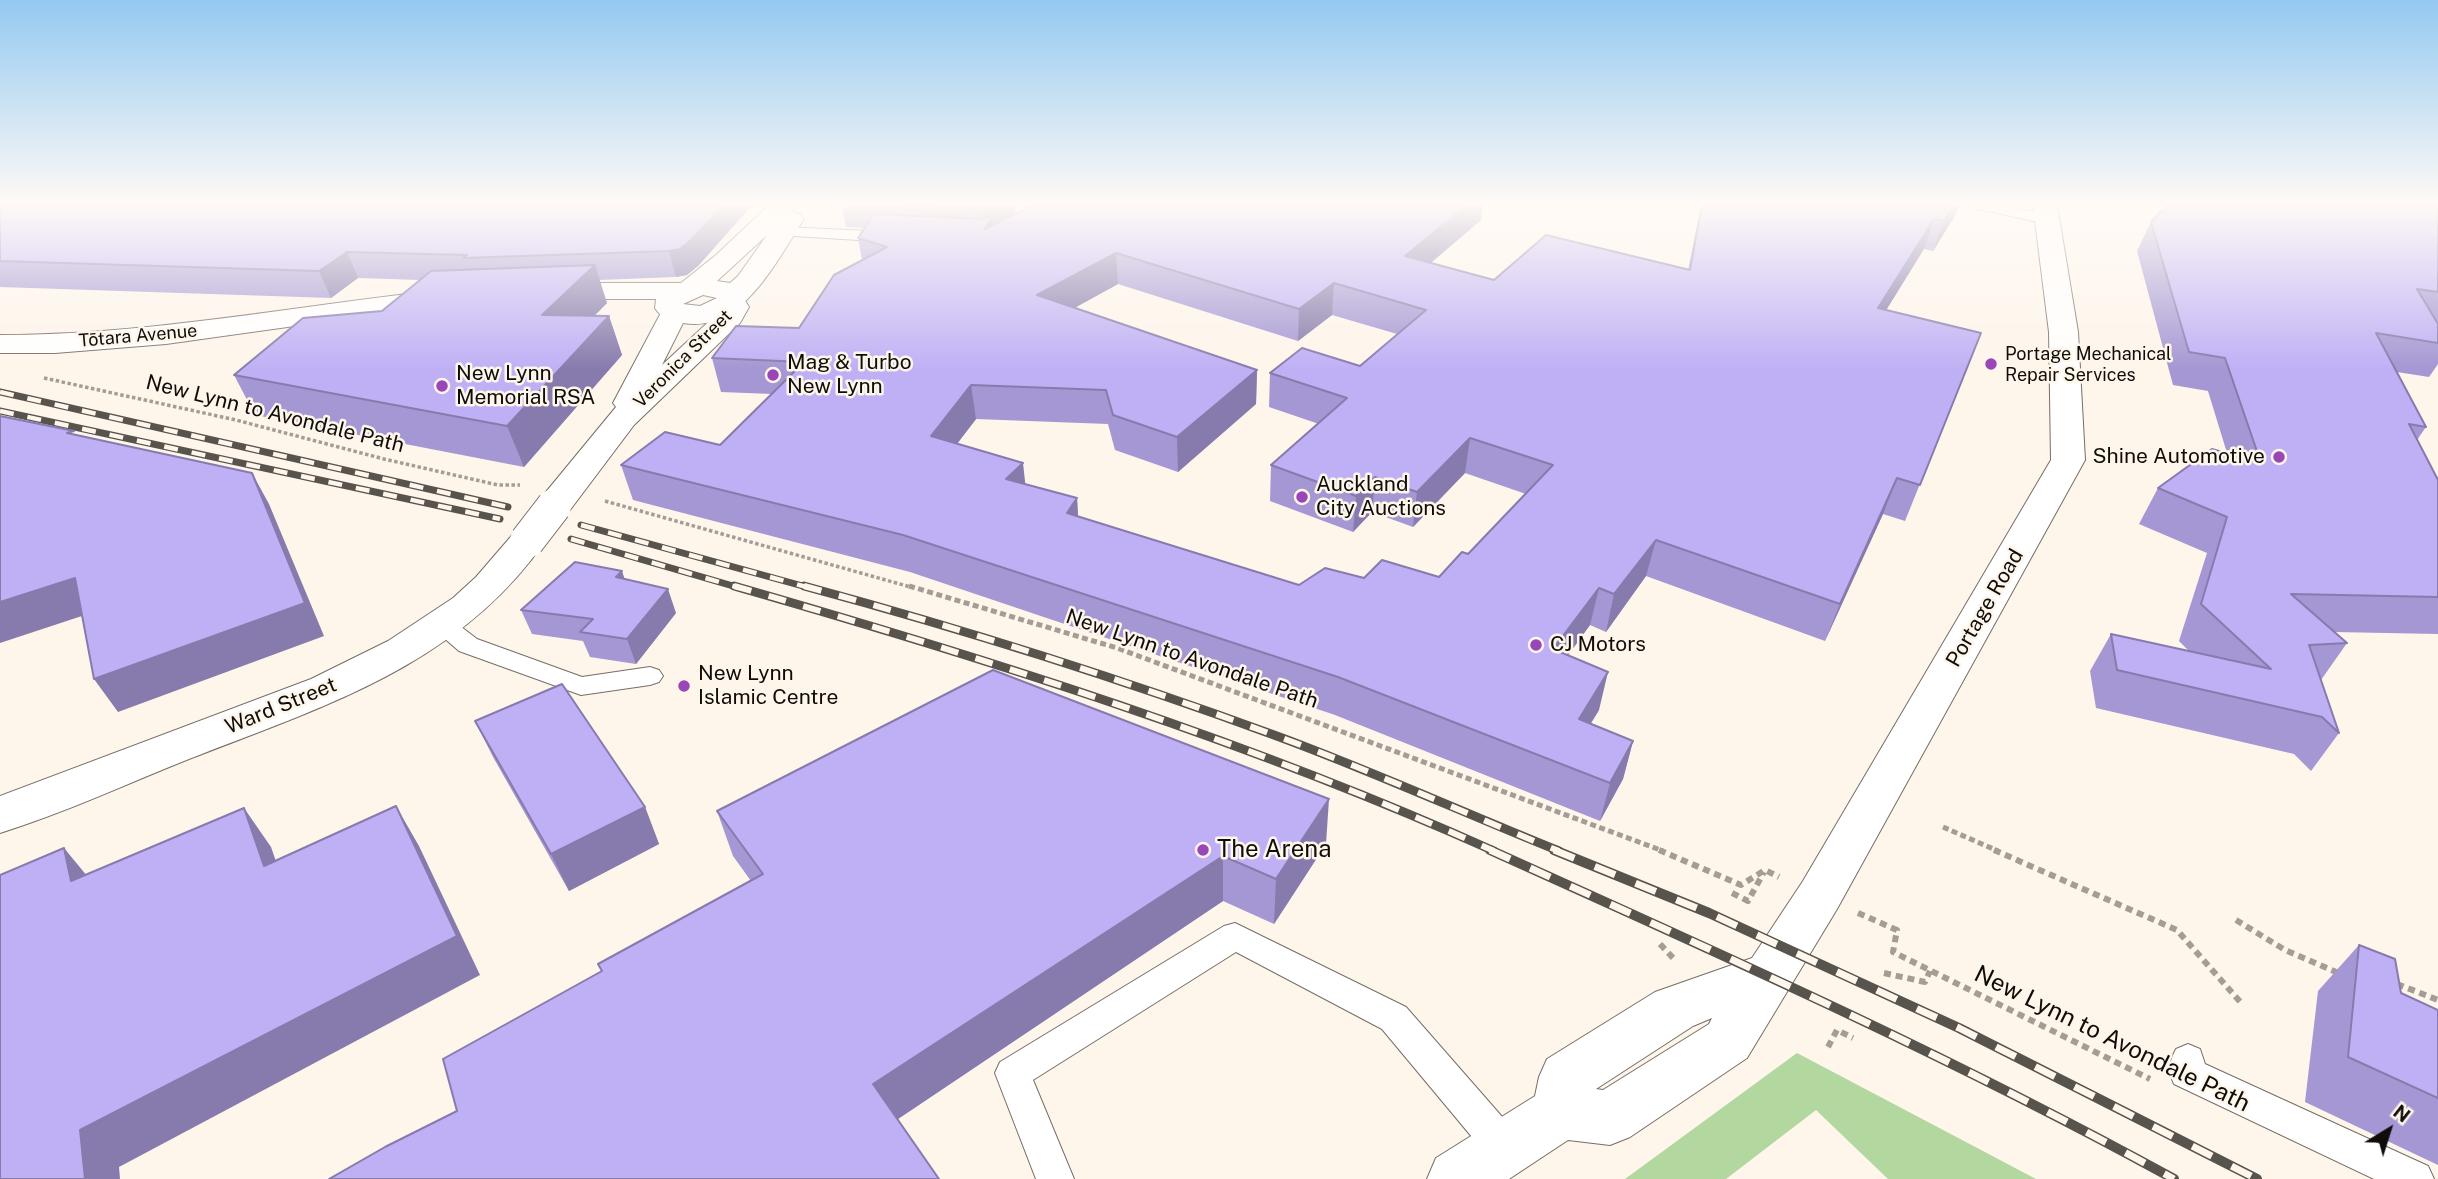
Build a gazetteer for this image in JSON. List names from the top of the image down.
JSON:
{
  "streets": {
    "street": [
      "Tōtara Avenue",
      "Veronica Street",
      "Portage Road",
      "Ward Street"
    ],
    "path": ["New Lynn to Avondale Path"]
  },
  "crossings": [
    ["Veronica Street", "New Lynn to Avondale Path"],
    ["Veronica Street", "Ward Street"]
  ],
  "places": [
    "Portage Mechanical Repair Services",
    "Mag & Turbo New Lynn",
    "New Lynn Memorial RSA",
    "Shine Automotive",
    "Auckland City Auctions",
    "CJ Motors",
    "New Lynn Islamic Centre",
    "The Arena"
  ],
  "north": "top right"
}
